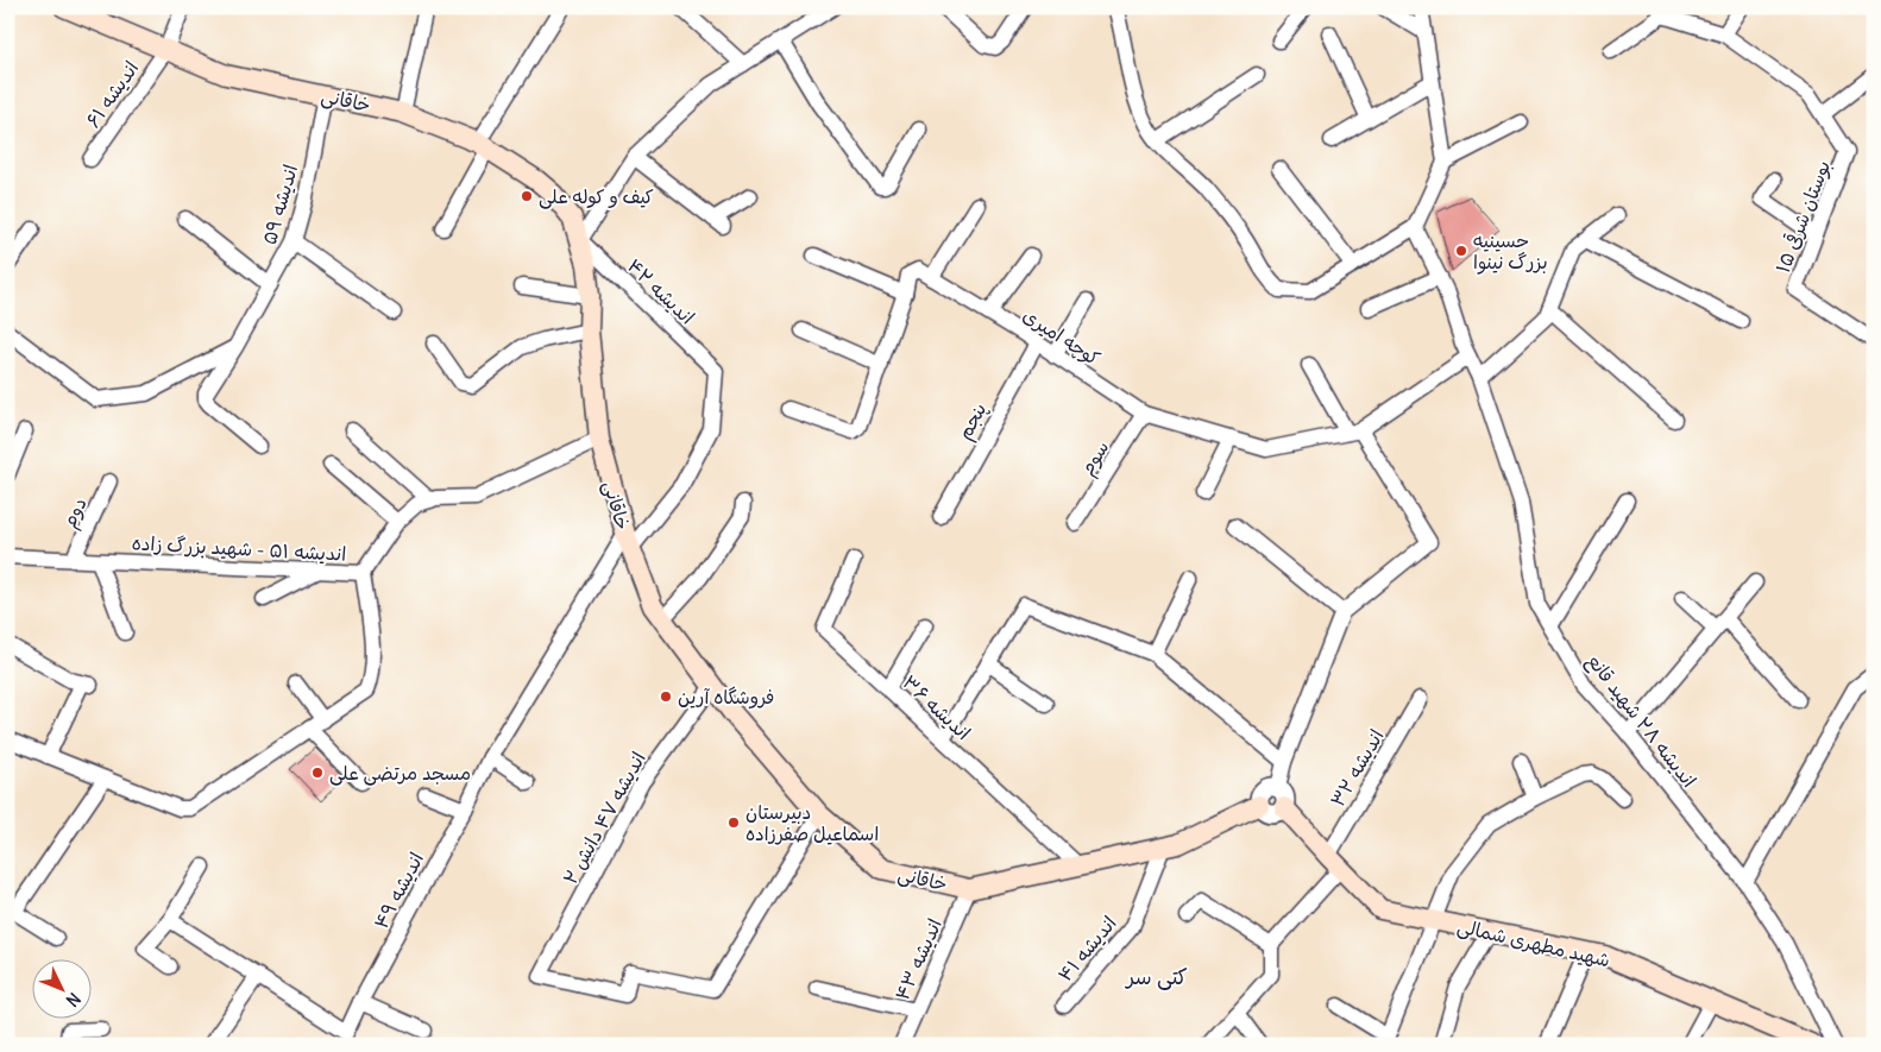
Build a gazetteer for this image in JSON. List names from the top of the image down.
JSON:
{
  "streets": {
    "main road": ["خاقانی", "شهید مطهری شمالی"],
    "street": [
      "اندیشه ۶۱",
      "اندیشه ۵۹",
      "بوستان شرقی ۱۵",
      "اندیشه ۴۲",
      "کوچه امیری",
      "پنجم",
      "سوم",
      "دوم",
      "اندیشه ۵۱ - شهید بزرگ زاده",
      "اندیشه ۳۶",
      "اندیشه ۲۸ شهید قانع",
      "اندیشه ۳۲",
      "اندیشه ۴۷ دانش ۲",
      "اندیشه ۴۹",
      "اندیشه ۴۱",
      "اندیشه ۴۳"
    ]
  },
  "crossings": [
    ["اندیشه ۶۱", "خاقانی"],
    ["خاقانی", "اندیشه ۵۹"],
    ["خاقانی", "اندیشه ۴۲"],
    ["خاقانی", "اندیشه ۵۱ - شهید بزرگ زاده"],
    ["خاقانی", "اندیشه ۳۶"],
    ["خاقانی", "اندیشه ۴۷ دانش ۲"],
    ["خاقانی", "اندیشه ۴۹"],
    ["خاقانی", "شهید مطهری شمالی"],
    ["خاقانی", "اندیشه ۴۱"],
    ["خاقانی", "اندیشه ۴۳"],
    ["اندیشه ۴۲", "اندیشه ۴۹"],
    ["کوچه امیری", "پنجم"],
    ["کوچه امیری", "سوم"],
    ["دوم", "اندیشه ۵۱ - شهید بزرگ زاده"],
    ["اندیشه ۳۲", "شهید مطهری شمالی"]
  ],
  "districts": ["کتی سر"],
  "places": [
    "کیف و کوله علی",
    "حسینیه بزرگ نینوا",
    "فروشگاه آرین",
    "مسجد مرتضی علی",
    "دبیرستان اسماعیل صفرزاده"
  ],
  "north": "bottom right"
}
